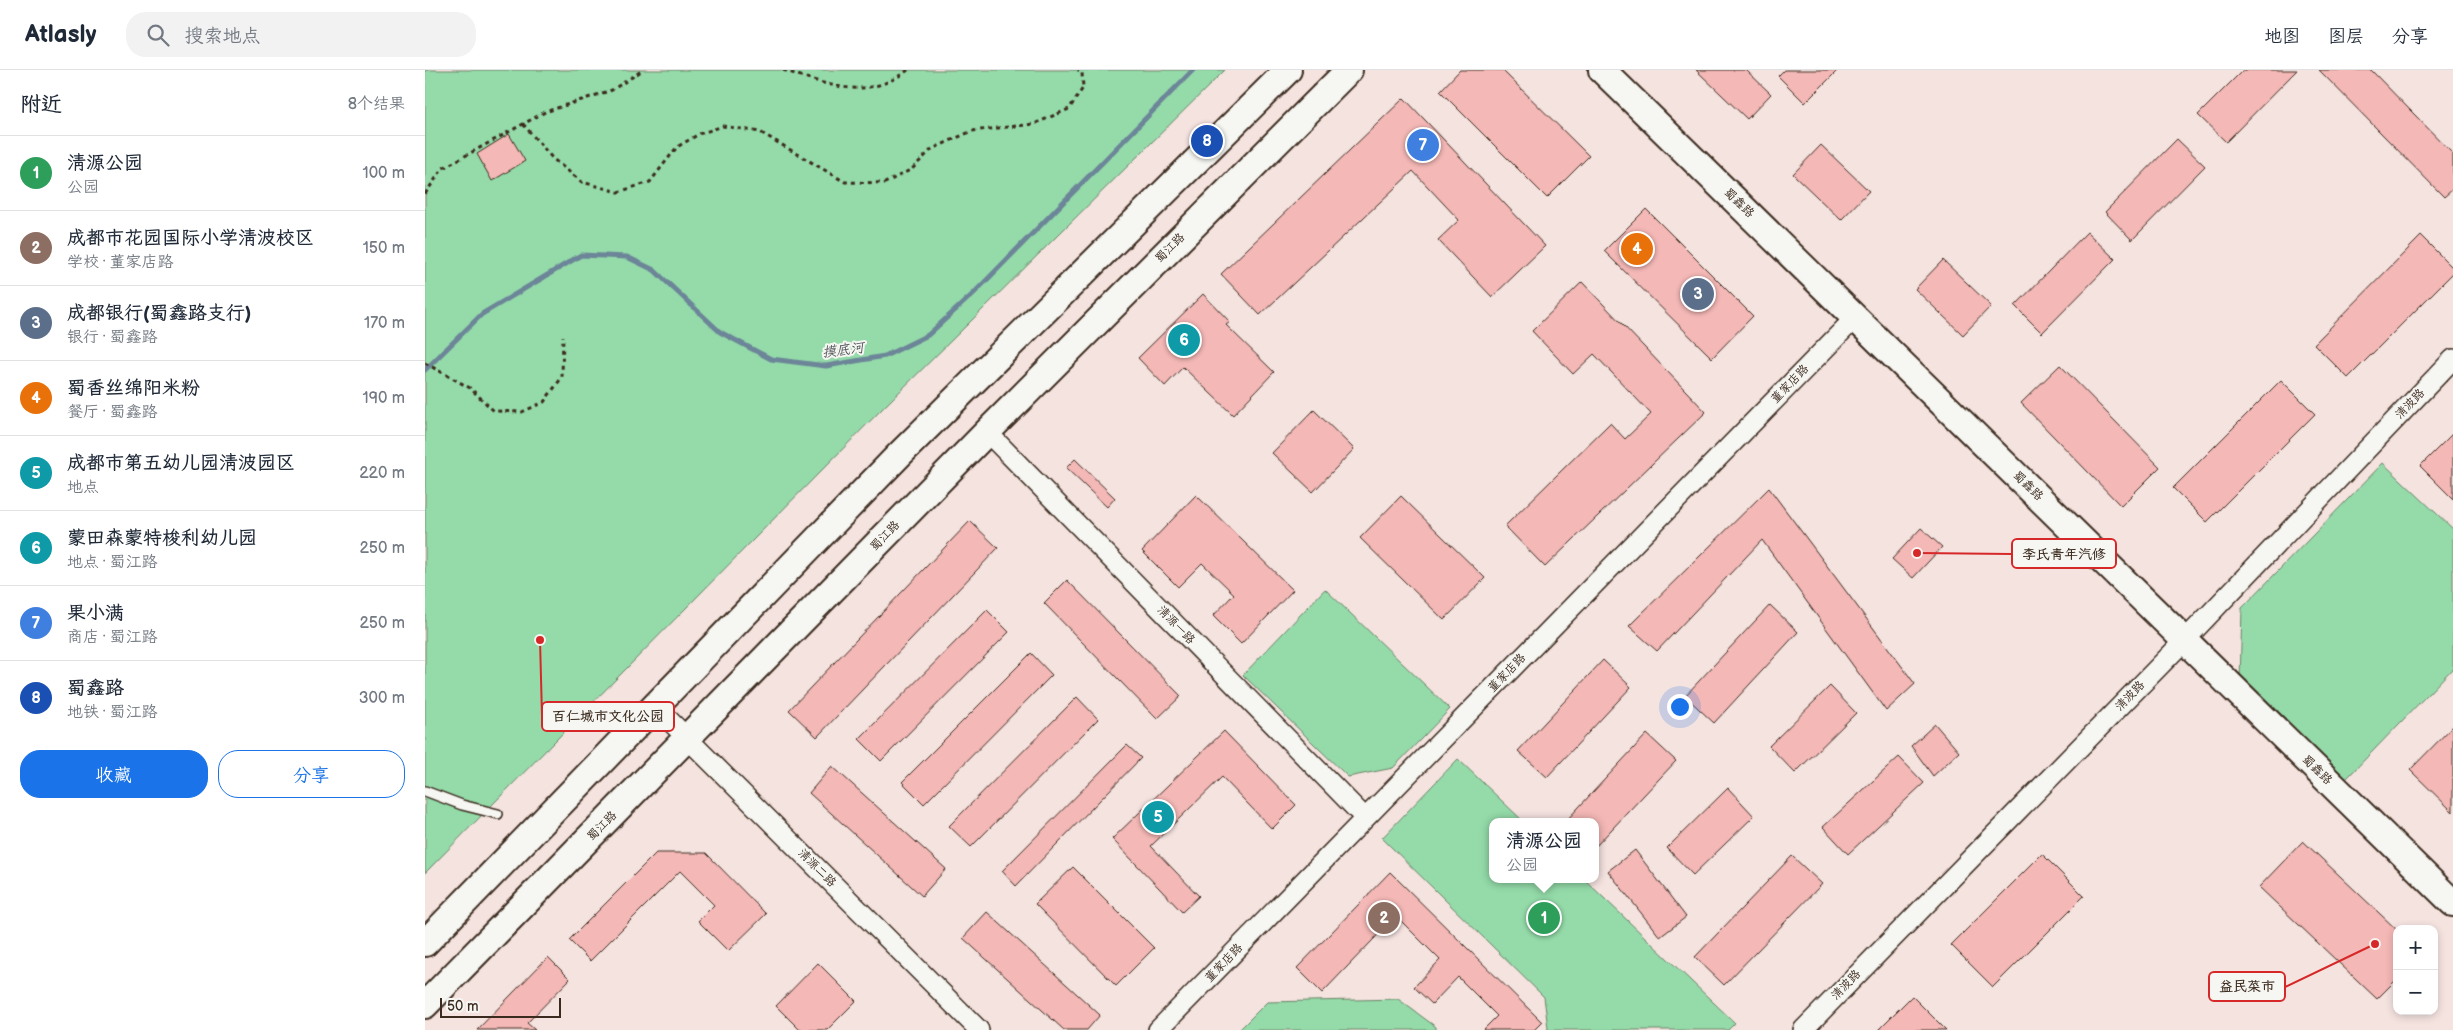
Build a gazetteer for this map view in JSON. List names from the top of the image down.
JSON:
{
  "streets": {
    "street": [
      "蜀鑫路",
      "蜀江路",
      "董家店路",
      "清波路",
      "清源一路",
      "清源二路"
    ]
  },
  "crossings": [
    ["蜀鑫路", "董家店路"],
    ["蜀鑫路", "清波路"],
    ["蜀江路", "清源一路"],
    ["蜀江路", "清源二路"],
    ["董家店路", "清源一路"]
  ],
  "water": ["摸底河"],
  "places": ["李氏青年汽修", "百仁城市文化公园", "益民菜市"],
  "scale_bar": "50 m",
  "page": {
    "header": "Atlasly",
    "search": "搜索地点",
    "nav": ["地图", "图层", "分享"],
    "heading": ["附近", "8个结果"],
    "pins": [
      "8",
      "7",
      "4",
      "3",
      "6",
      "5",
      "1",
      "2"
    ],
    "list": [
      {
        "mark": "1",
        "name": "清源公园",
        "note": "公园",
        "value": "100 m"
      },
      {
        "mark": "2",
        "name": "成都市花园国际小学清波校区",
        "note": "学校 · 董家店路",
        "value": "150 m"
      },
      {
        "mark": "3",
        "name": "成都银行(蜀鑫路支行)",
        "note": "银行 · 蜀鑫路",
        "value": "170 m"
      },
      {
        "mark": "4",
        "name": "蜀香丝绵阳米粉",
        "note": "餐厅 · 蜀鑫路",
        "value": "190 m"
      },
      {
        "mark": "5",
        "name": "成都市第五幼儿园清波园区",
        "note": "地点",
        "value": "220 m"
      },
      {
        "mark": "6",
        "name": "蒙田森蒙特梭利幼儿园",
        "note": "地点 · 蜀江路",
        "value": "250 m"
      },
      {
        "mark": "7",
        "name": "果小满",
        "note": "商店 · 蜀江路",
        "value": "250 m"
      },
      {
        "mark": "8",
        "name": "蜀鑫路",
        "note": "地铁 · 蜀江路",
        "value": "300 m"
      }
    ],
    "buttons": ["收藏", "分享"],
    "popup": ["清源公园", "公园"],
    "map_buttons": ["+", "−"],
    "scale": "50 m"
  }
}
